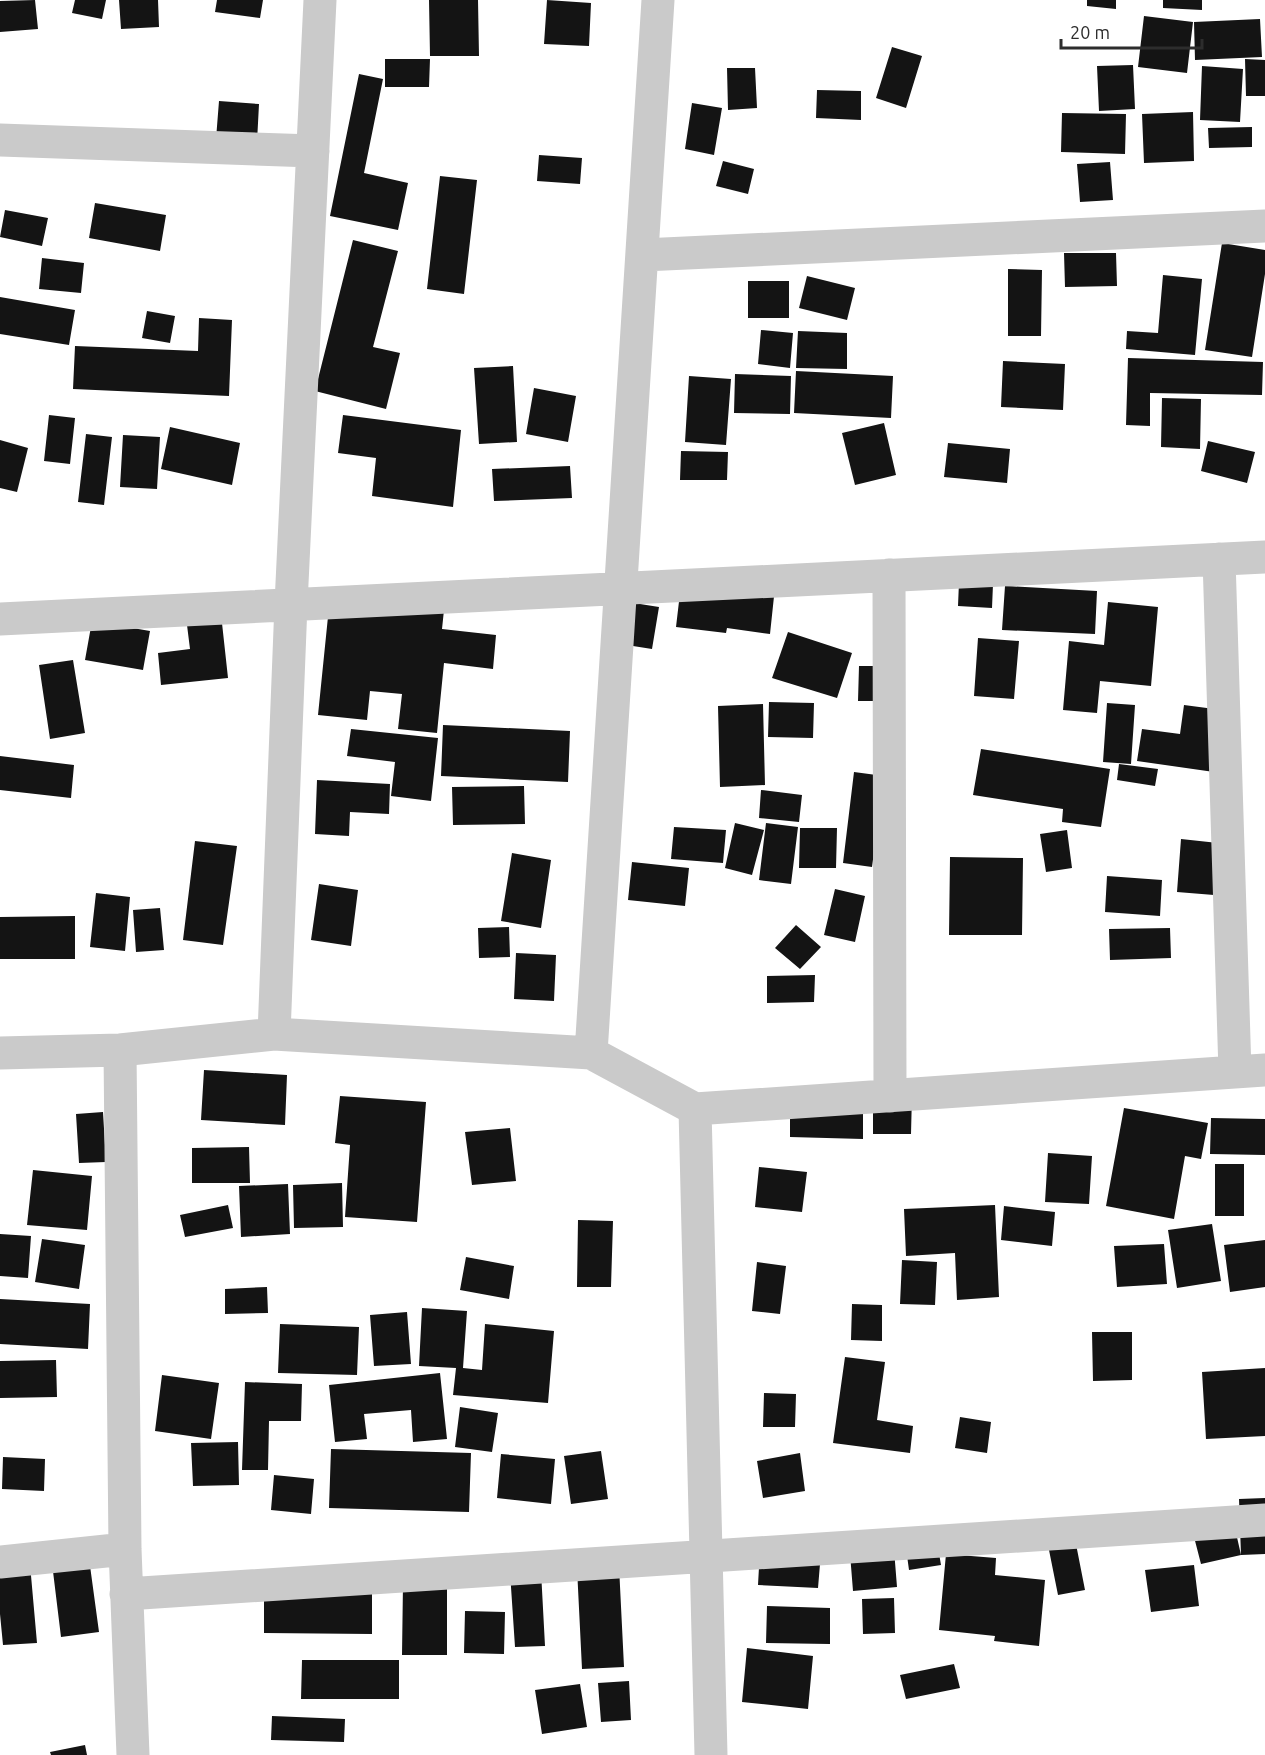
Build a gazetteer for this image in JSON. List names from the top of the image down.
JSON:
{
  "scale_bar": "20 m"
}
